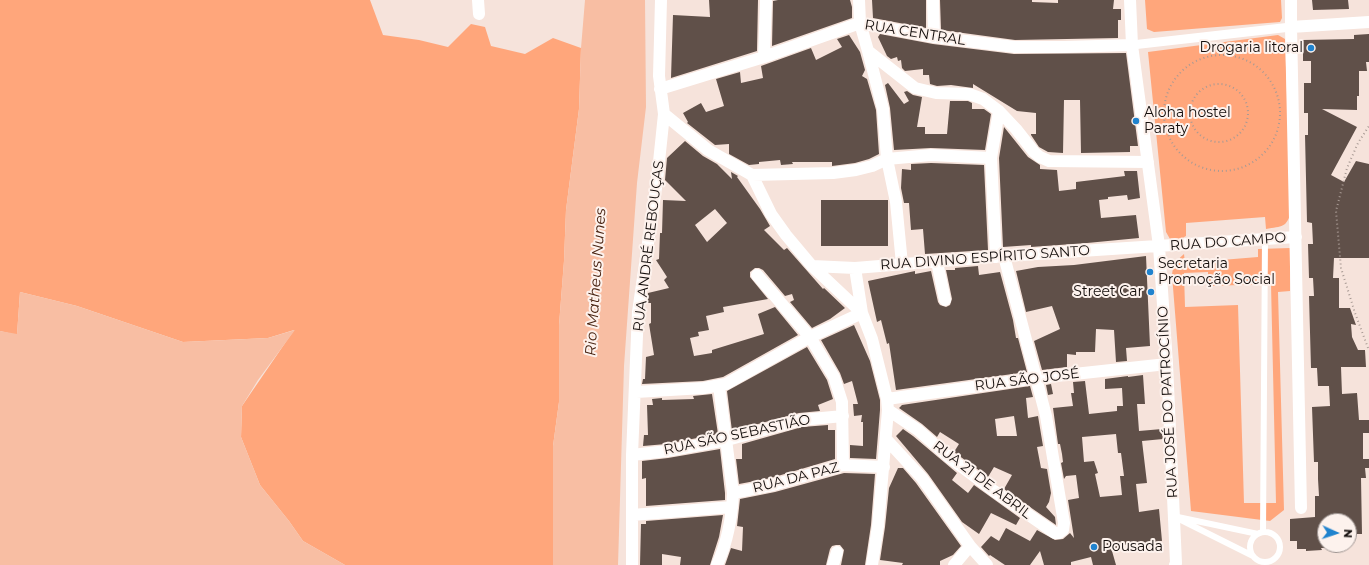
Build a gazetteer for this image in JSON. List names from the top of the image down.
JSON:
{
  "streets": {
    "street": [
      "RUA CENTRAL",
      "RUA DO CAMPO",
      "RUA ANDRÉ REBOUÇAS",
      "RUA DIVINO ESPÍRITO SANTO",
      "RUA SÃO JOSÉ",
      "RUA JOSÉ DO PATROCÍNIO",
      "RUA SÃO SEBASTIÃO",
      "RUA DA PAZ",
      "RUA 21 DE ABRIL"
    ]
  },
  "crossings": [
    ["RUA CENTRAL", "RUA ANDRÉ REBOUÇAS"],
    ["RUA CENTRAL", "RUA JOSÉ DO PATROCÍNIO"],
    ["RUA DO CAMPO", "RUA DIVINO ESPÍRITO SANTO"],
    ["RUA DO CAMPO", "RUA JOSÉ DO PATROCÍNIO"],
    ["RUA ANDRÉ REBOUÇAS", "RUA SÃO SEBASTIÃO"],
    ["RUA DIVINO ESPÍRITO SANTO", "RUA JOSÉ DO PATROCÍNIO"],
    ["RUA SÃO JOSÉ", "RUA JOSÉ DO PATROCÍNIO"],
    ["RUA SÃO JOSÉ", "RUA 21 DE ABRIL"]
  ],
  "water": ["Rio Matheus Nunes"],
  "places": [
    "Drogaria litoral",
    "Aloha hostel Paraty",
    "Secretaria Promoção Social",
    "Street Car",
    "Pousada"
  ],
  "north": "right"
}
